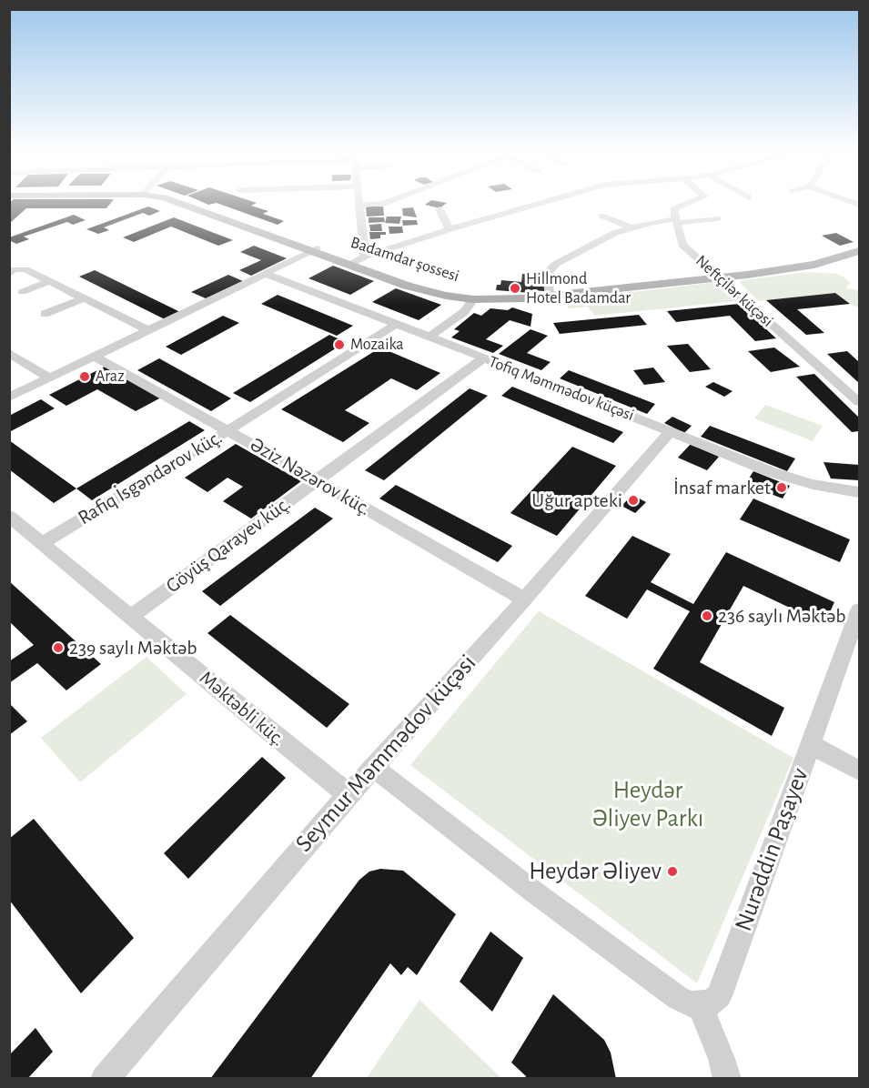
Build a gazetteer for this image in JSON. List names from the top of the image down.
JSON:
{
  "streets": {
    "main road": ["Badamdar şossesi"],
    "street": [
      "Neftçilər küçəsi",
      "Tofiq Məmmədov küçəsi",
      "Əziz Nəzərov küç.",
      "Rafiq İsgəndərov küç.",
      "Göyüş Qarayev küç.",
      "Məktəbli küç.",
      "Seymur Məmmədov küçəsi",
      "Nurəddin Paşayev"
    ]
  },
  "crossings": [
    ["Badamdar şossesi", "Neftçilər küçəsi"],
    ["Tofiq Məmmədov küçəsi", "Rafiq İsgəndərov küç."],
    ["Tofiq Məmmədov küçəsi", "Göyüş Qarayev küç."],
    ["Tofiq Məmmədov küçəsi", "Seymur Məmmədov küçəsi"],
    ["Əziz Nəzərov küç.", "Rafiq İsgəndərov küç."],
    ["Əziz Nəzərov küç.", "Göyüş Qarayev küç."],
    ["Əziz Nəzərov küç.", "Seymur Məmmədov küçəsi"],
    ["Rafiq İsgəndərov küç.", "Məktəbli küç."],
    ["Göyüş Qarayev küç.", "Məktəbli küç."],
    ["Məktəbli küç.", "Seymur Məmmədov küçəsi"]
  ],
  "parks": ["Heydər Əliyev Parkı"],
  "places": [
    "Hillmond Hotel Badamdar",
    "Mozaika",
    "Araz",
    "İnsaf market",
    "Uğur apteki",
    "236 saylı Məktəb",
    "239 saylı Məktəb",
    "Heydər Əliyev"
  ]
}
